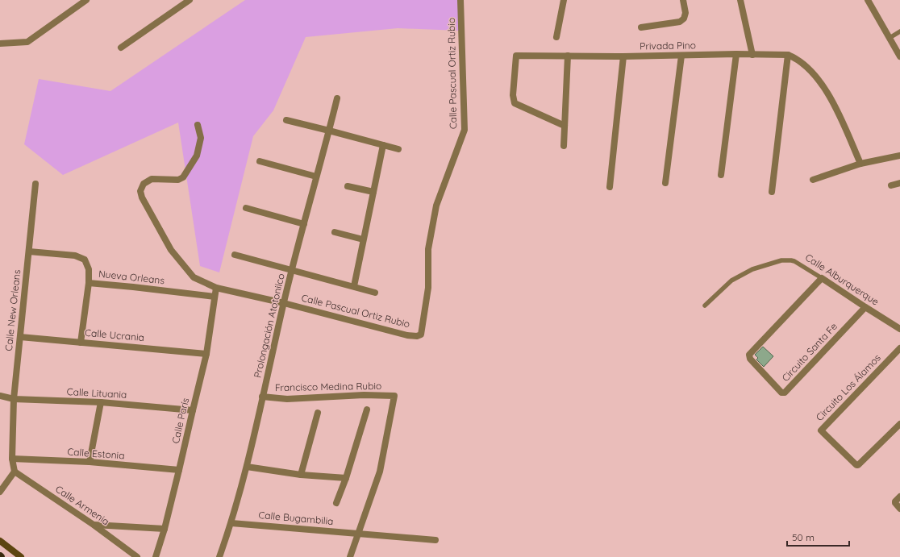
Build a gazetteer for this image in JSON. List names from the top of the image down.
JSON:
{
  "streets": {
    "street": [
      "Privada Pino",
      "Calle Pascual Ortiz Rubio",
      "Nueva Orleans",
      "Calle Alburquerque",
      "Calle New Orleans",
      "Prolongación Atotonilco",
      "Calle Ucrania",
      "Circuito Santa Fe",
      "Francisco Medina Rubio",
      "Circuito Los Álamos",
      "Calle Lituania",
      "Calle París",
      "Calle Estonia",
      "Calle Armenia",
      "Calle Bugambilia"
    ]
  },
  "crossings": [
    ["Calle Pascual Ortiz Rubio", "Prolongación Atotonilco"],
    ["Calle Pascual Ortiz Rubio", "Calle París"],
    ["Nueva Orleans", "Calle New Orleans"],
    ["Nueva Orleans", "Calle París"],
    ["Calle Alburquerque", "Circuito Santa Fe"],
    ["Calle New Orleans", "Calle Ucrania"],
    ["Calle New Orleans", "Calle Lituania"],
    ["Calle New Orleans", "Calle Estonia"],
    ["Calle New Orleans", "Calle Armenia"],
    ["Prolongación Atotonilco", "Francisco Medina Rubio"],
    ["Prolongación Atotonilco", "Calle Bugambilia"],
    ["Calle Ucrania", "Calle París"],
    ["Francisco Medina Rubio", "Calle Bugambilia"],
    ["Calle Lituania", "Calle París"],
    ["Calle París", "Calle Estonia"]
  ],
  "scale_bar": "50 m"
}
